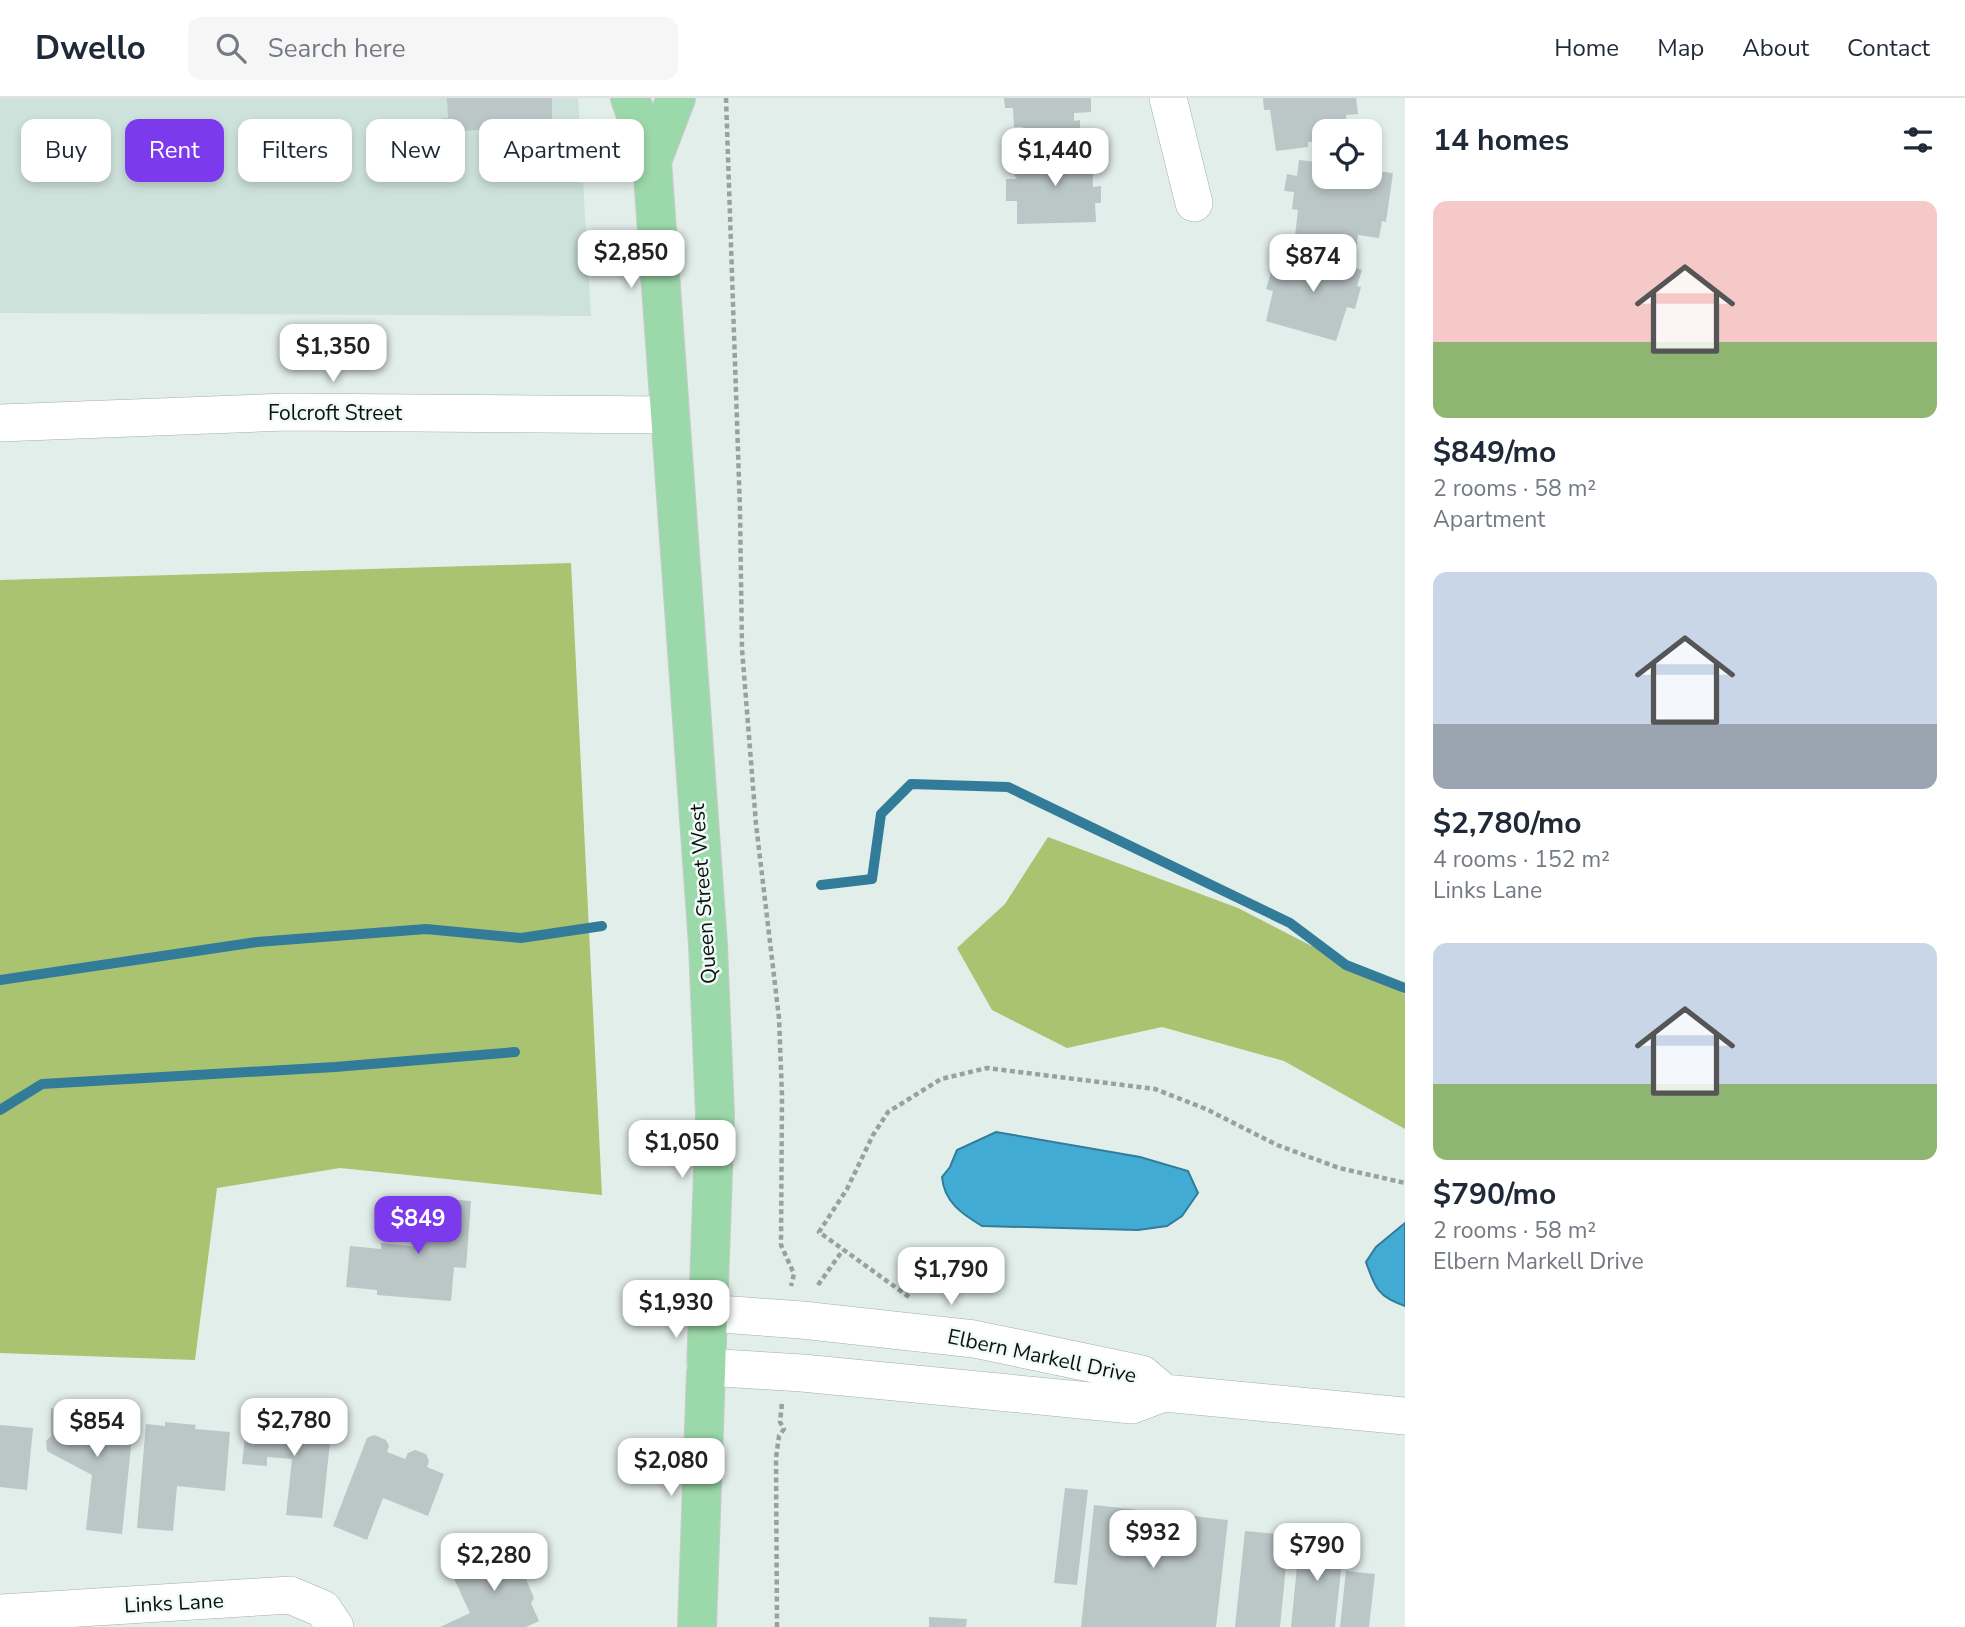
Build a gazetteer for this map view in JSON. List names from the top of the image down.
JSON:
{
  "streets": {
    "main road": ["Queen Street West"],
    "street": ["Folcroft Street", "Elbern Markell Drive", "Links Lane"]
  },
  "crossings": [
    ["Folcroft Street", "Queen Street West"],
    ["Queen Street West", "Elbern Markell Drive"]
  ],
  "page": {
    "header": "Dwello",
    "search": "Search here",
    "nav": [
      "Home",
      "Map",
      "About",
      "Contact"
    ],
    "heading": "14 homes",
    "chip": [
      "Buy",
      "Rent",
      "Filters",
      "New",
      "Apartment"
    ],
    "price": [
      "$1,440",
      "$2,850",
      "$874",
      "$1,350",
      "$1,050",
      "$849",
      "$1,790",
      "$1,930",
      "$2,780",
      "$854",
      "$2,080",
      "$932",
      "$790",
      "$2,280"
    ],
    "list": [
      {
        "name": "$849/mo",
        "note": "2 rooms · 58 m² · Apartment"
      },
      {
        "name": "$2,780/mo",
        "note": "4 rooms · 152 m² · Links Lane"
      },
      {
        "name": "$790/mo",
        "note": "2 rooms · 58 m² · Elbern Markell Drive"
      }
    ]
  }
}
